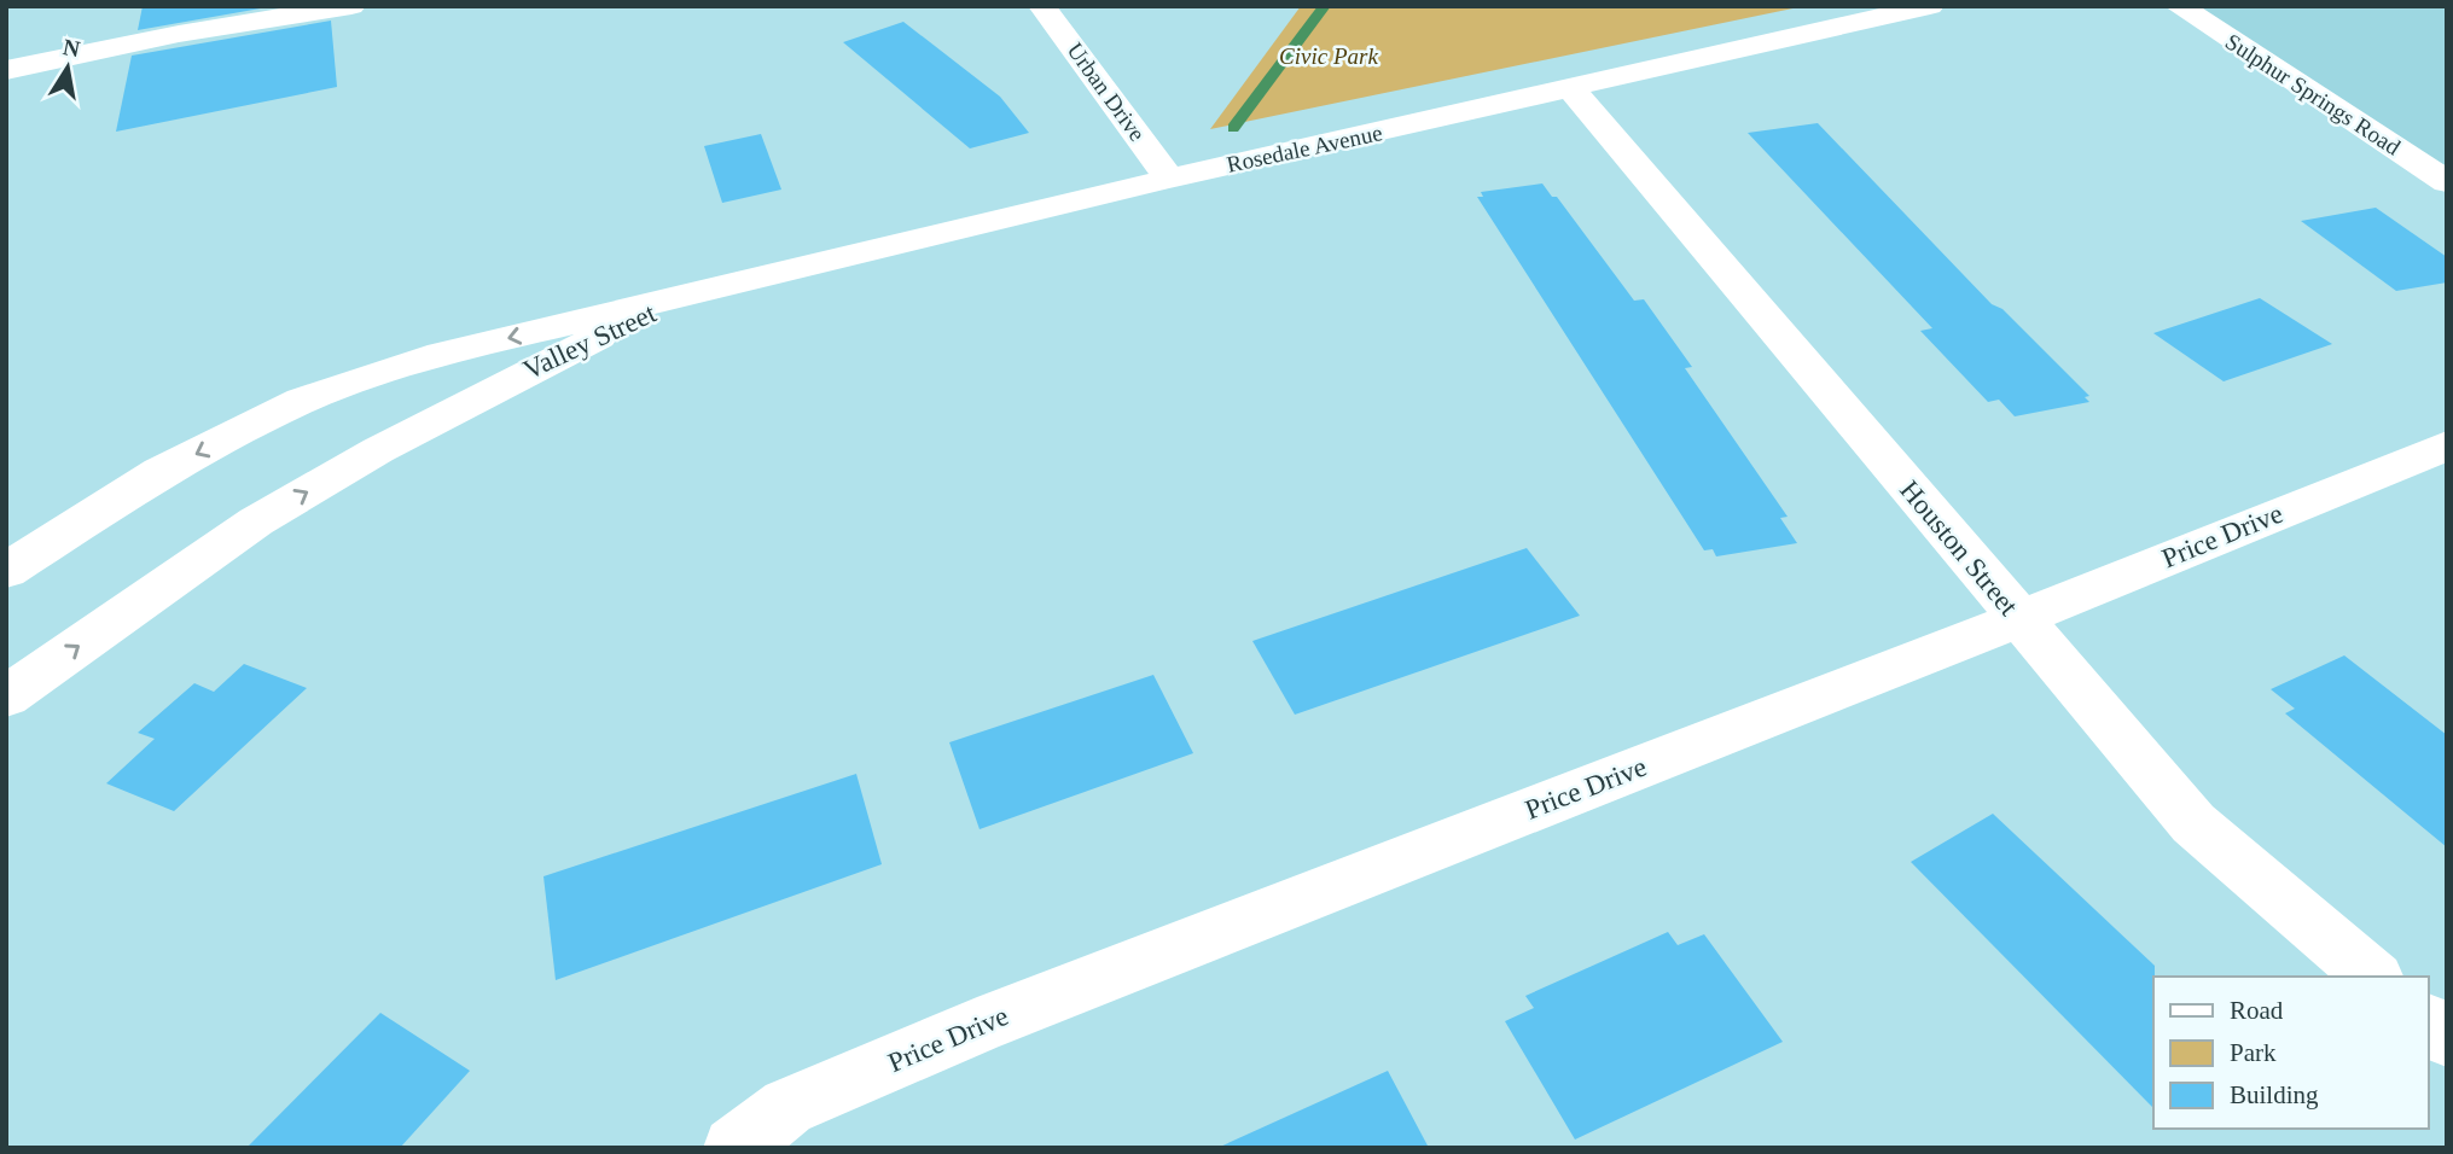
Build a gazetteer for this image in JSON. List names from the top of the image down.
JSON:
{
  "streets": {
    "street": [
      "Urban Drive",
      "Sulphur Springs Road",
      "Rosedale Avenue",
      "Valley Street",
      "Price Drive",
      "Houston Street"
    ]
  },
  "crossings": [
    ["Urban Drive", "Rosedale Avenue"],
    ["Rosedale Avenue", "Valley Street"],
    ["Rosedale Avenue", "Houston Street"],
    ["Price Drive", "Houston Street"]
  ],
  "parks": ["Civic Park"],
  "legend": ["Road", "Park", "Building"],
  "north": "top"
}
